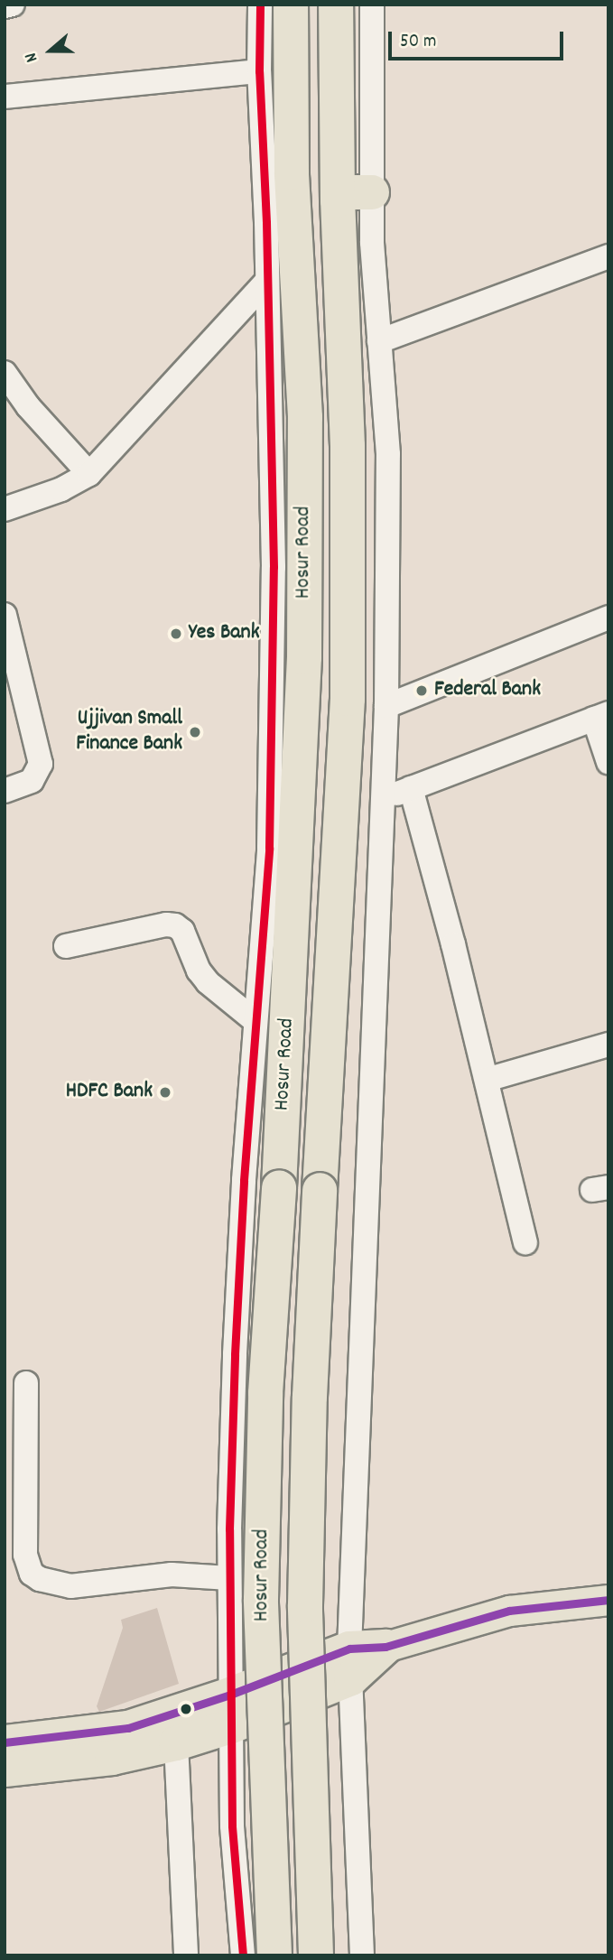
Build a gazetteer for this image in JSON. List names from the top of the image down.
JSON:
{
  "streets": {
    "highway": ["Hosur Road"]
  },
  "places": [
    "Yes Bank",
    "Federal Bank",
    "Ujjivan Small Finance Bank",
    "HDFC Bank"
  ],
  "scale_bar": "50 m",
  "north": "left"
}
